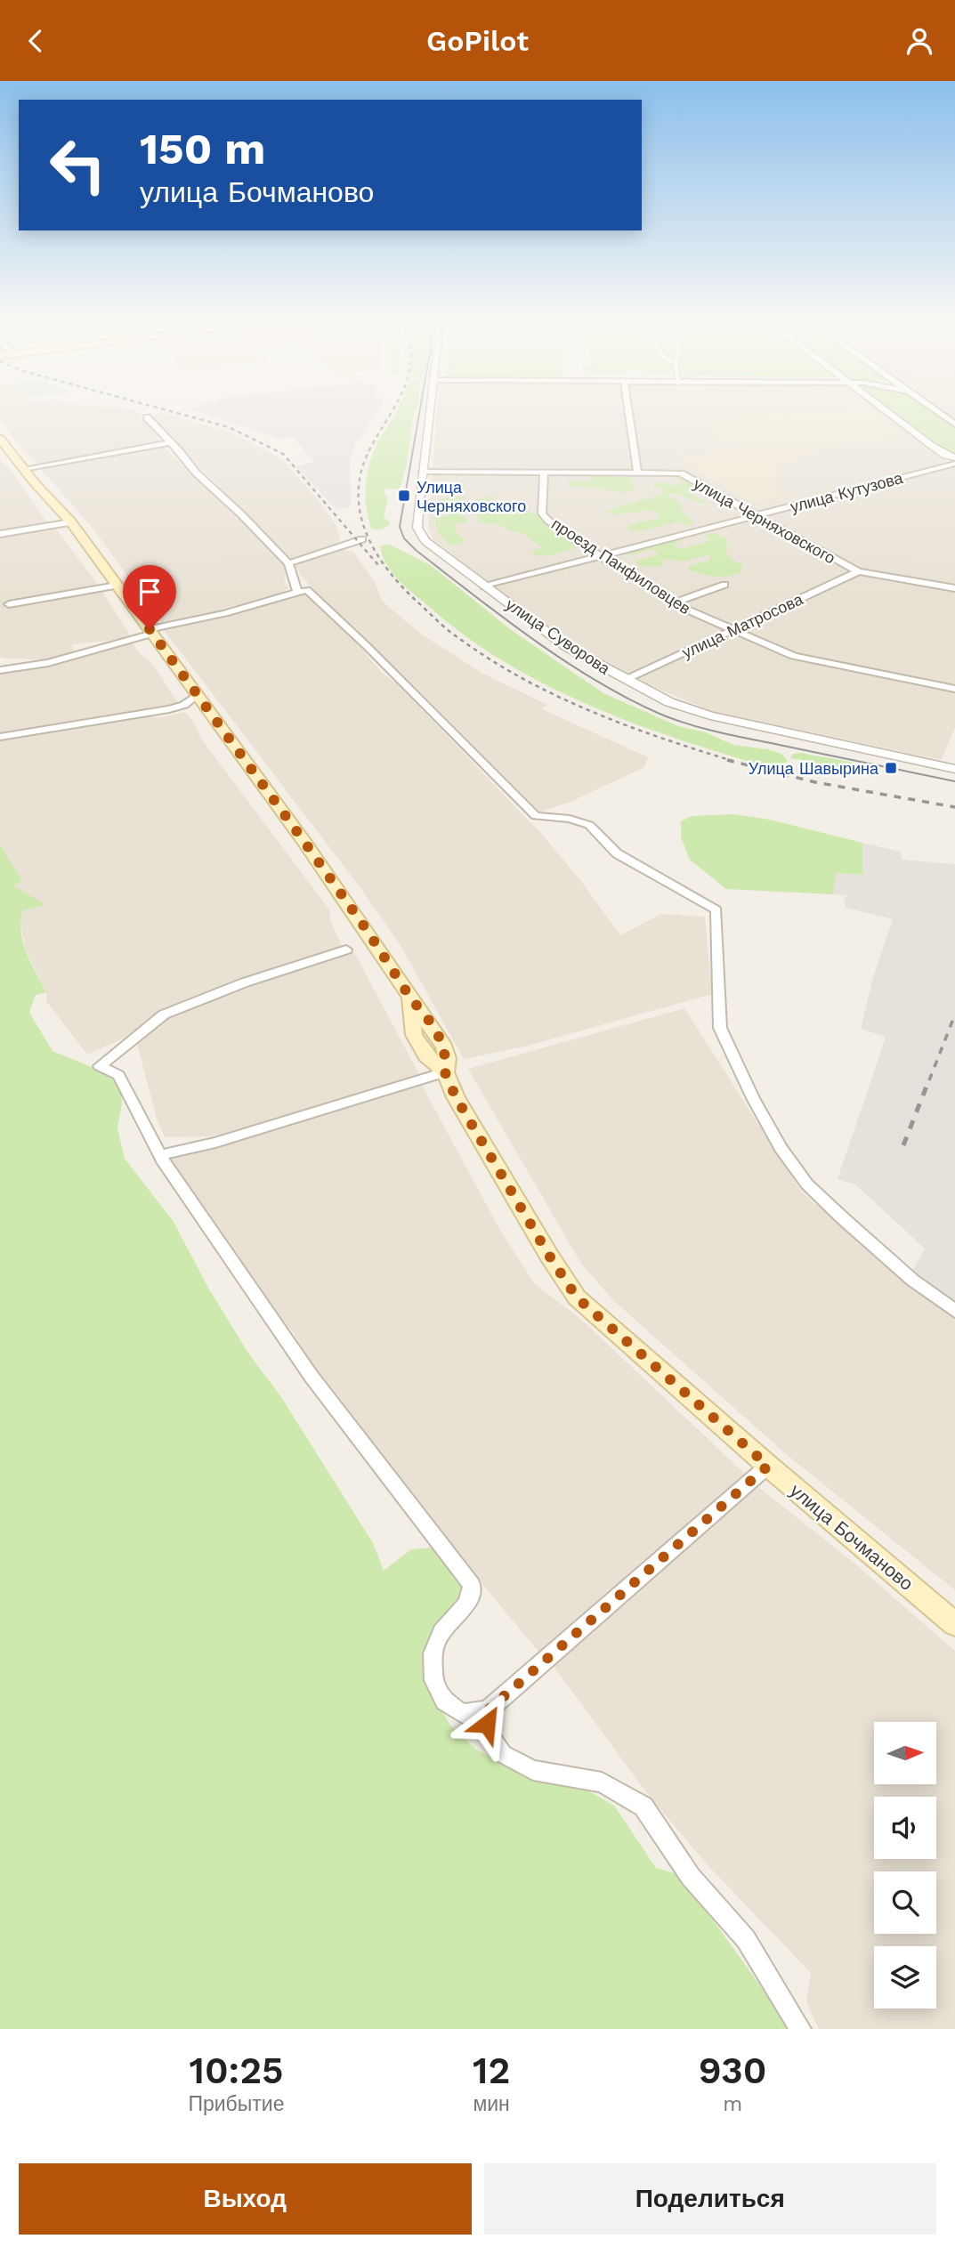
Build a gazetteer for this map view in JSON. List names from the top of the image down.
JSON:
{
  "streets": {
    "main road": ["улица Бочманово"],
    "street": [
      "улица Кутузова",
      "улица Черняховского",
      "проезд Панфиловцев",
      "улица Матросова",
      "улица Суворова"
    ]
  },
  "crossings": [
    ["улица Кутузова", "улица Черняховского"],
    ["улица Кутузова", "проезд Панфиловцев"],
    ["улица Кутузова", "улица Суворова"],
    ["улица Черняховского", "проезд Панфиловцев"],
    ["улица Черняховского", "улица Матросова"],
    ["улица Черняховского", "улица Суворова"],
    ["проезд Панфиловцев", "улица Матросова"],
    ["улица Матросова", "улица Суворова"]
  ],
  "places": {
    "transit": ["Улица Черняховского", "Улица Шавырина"]
  },
  "north": "right",
  "page": {
    "header": "GoPilot",
    "turn": ["150 m", "улица Бочманово"],
    "eta": [
      "10:25",
      "Прибытие",
      "12",
      "мин",
      "930",
      "m"
    ],
    "buttons": ["Выход", "Поделиться"]
  }
}
